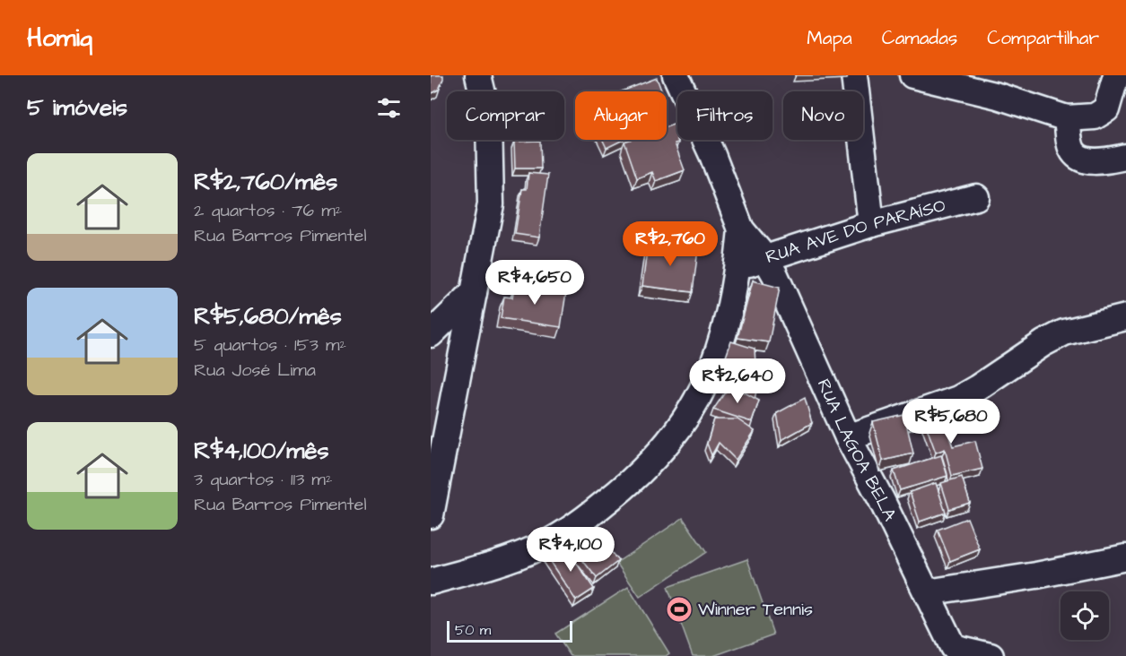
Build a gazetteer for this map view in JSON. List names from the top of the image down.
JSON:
{
  "streets": {
    "street": ["RUA AVE DO PARAÍSO", "RUA LAGOA BELA"]
  },
  "crossings": [
    ["RUA AVE DO PARAÍSO", "RUA LAGOA BELA"]
  ],
  "places": {
    "sports": ["Winner Tennis"]
  },
  "scale_bar": "50 m",
  "page": {
    "header": "Homiq",
    "nav": ["Mapa", "Camadas", "Compartilhar"],
    "heading": "5 imóveis",
    "chip": [
      "Comprar",
      "Alugar",
      "Filtros",
      "Novo"
    ],
    "list": [
      {
        "name": "R$2,760/mês",
        "note": "2 quartos · 76 m² · Rua Barros Pimentel"
      },
      {
        "name": "R$5,680/mês",
        "note": "5 quartos · 153 m² · Rua José Lima"
      },
      {
        "name": "R$4,100/mês",
        "note": "3 quartos · 113 m² · Rua Barros Pimentel"
      }
    ],
    "price": [
      "R$2,760",
      "R$4,650",
      "R$2,640",
      "R$5,680",
      "R$4,100"
    ],
    "scale": "50 m"
  }
}
